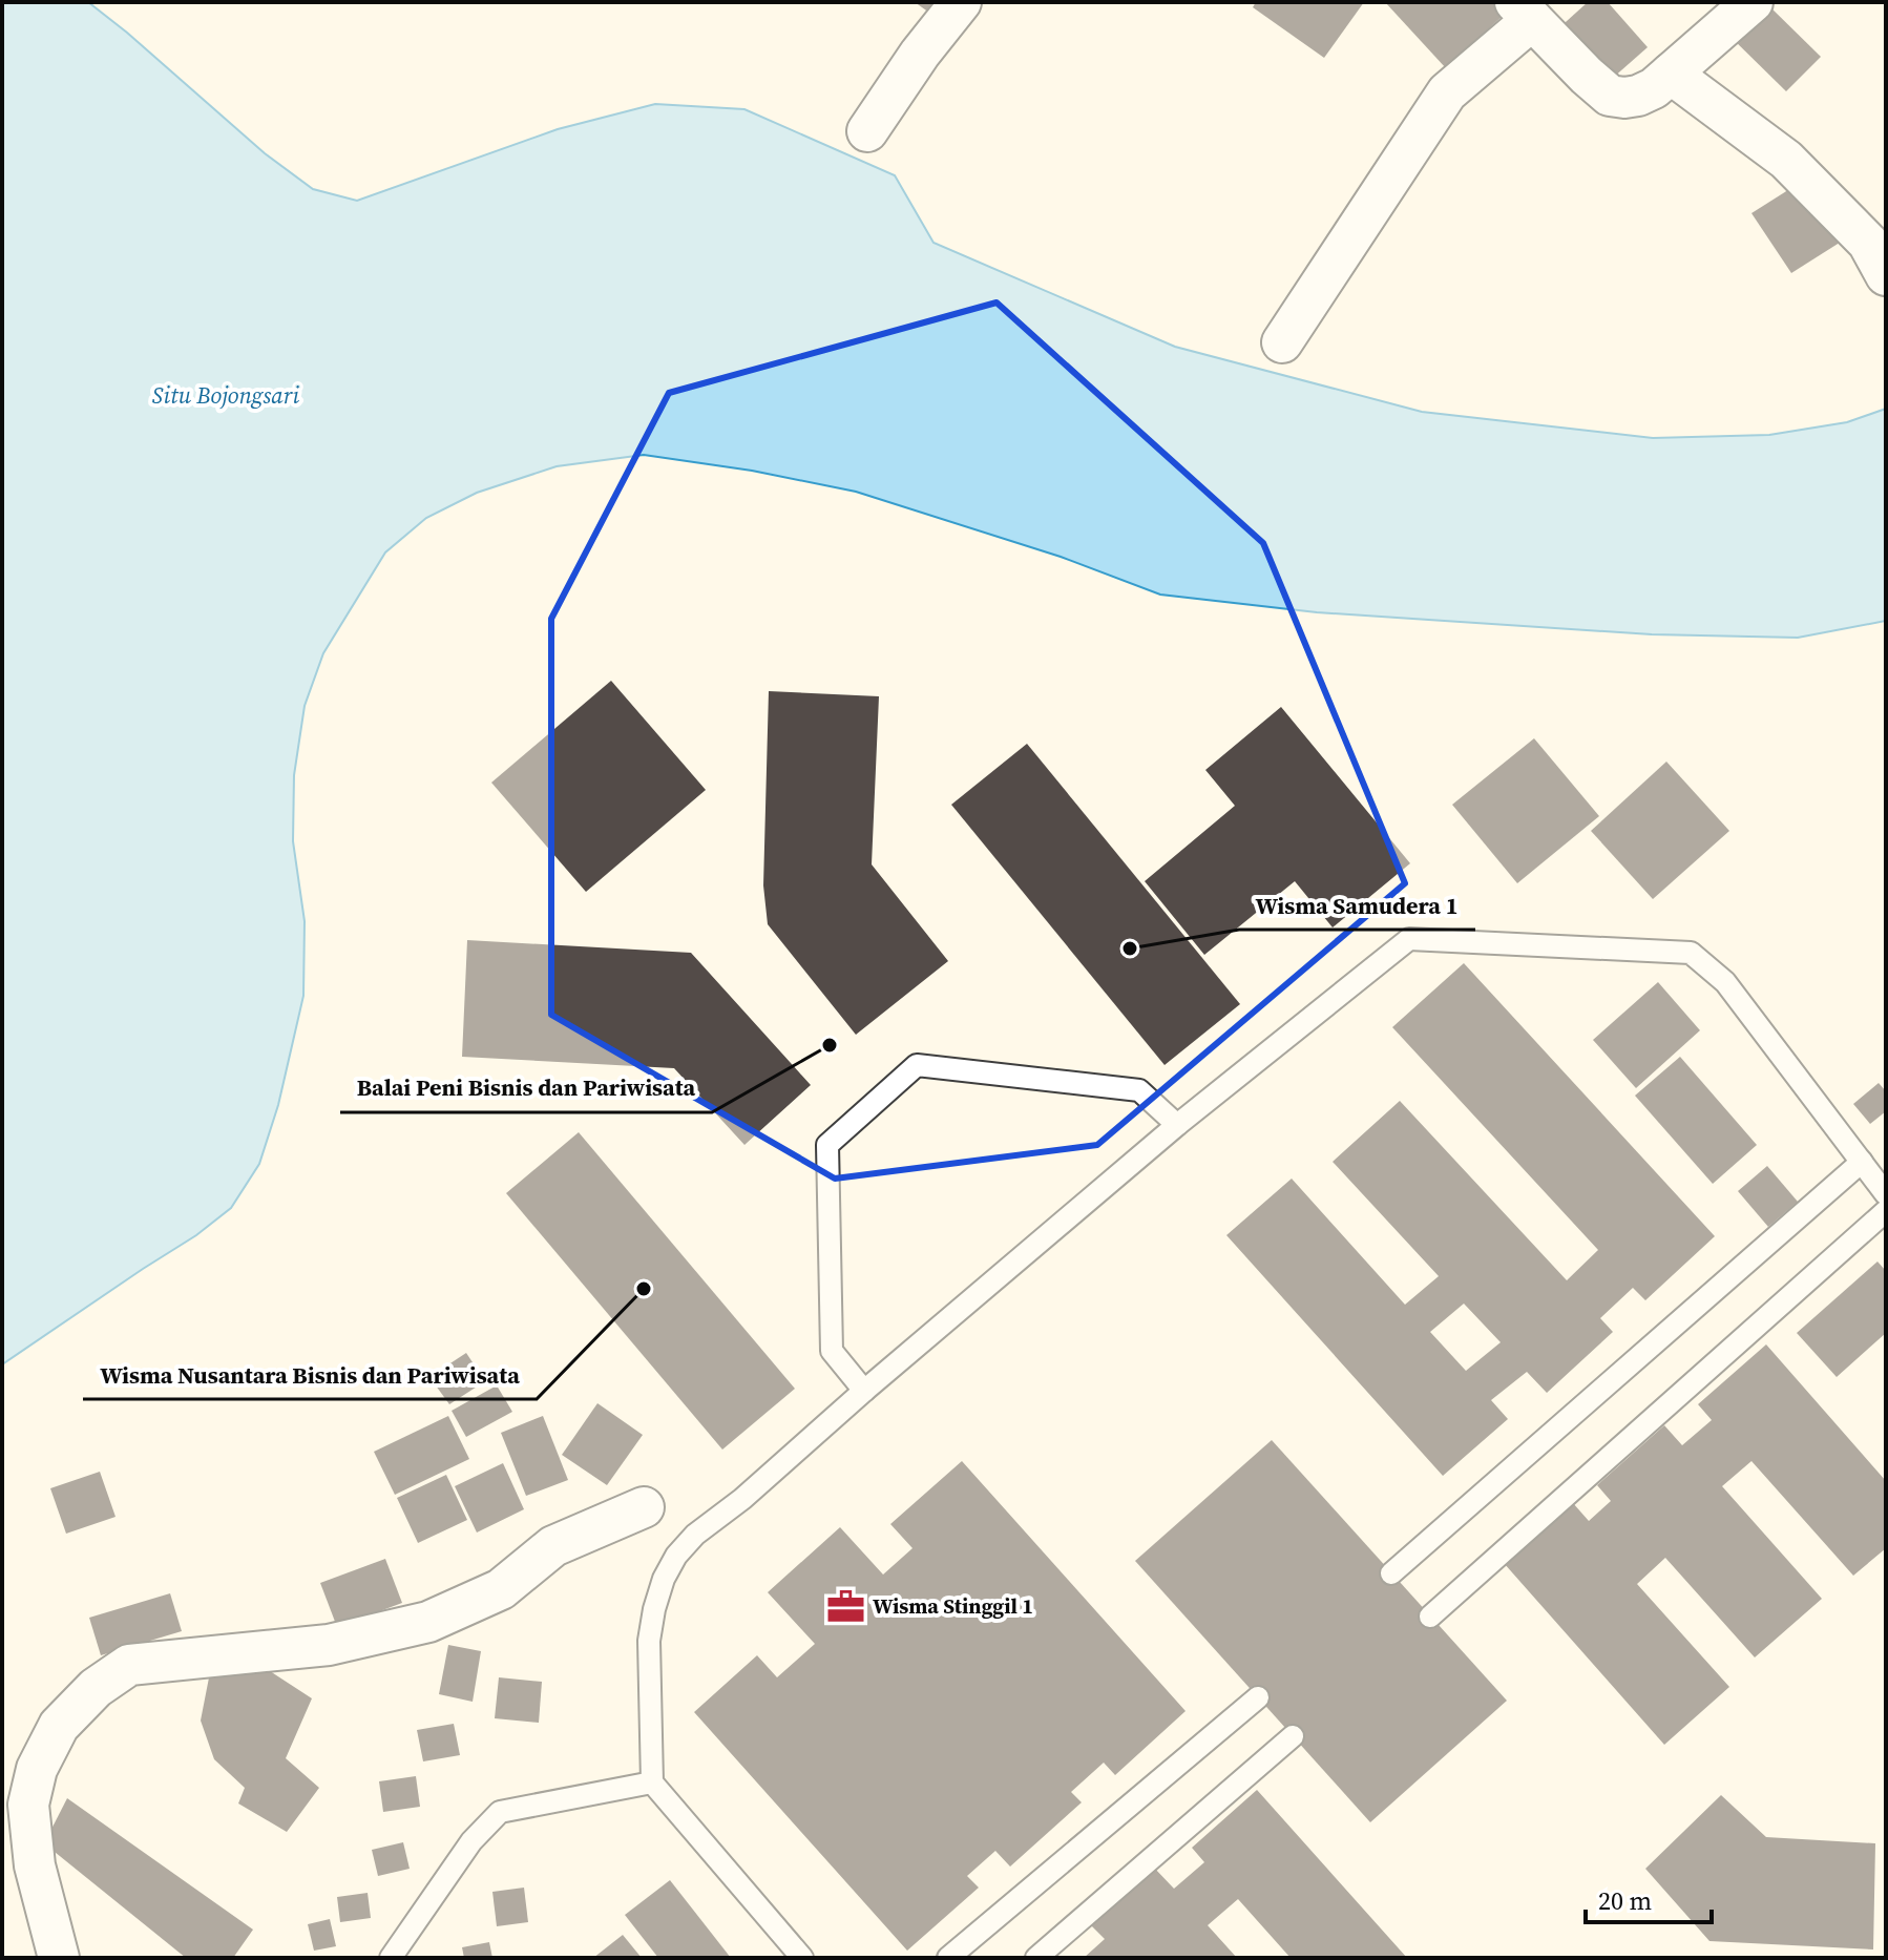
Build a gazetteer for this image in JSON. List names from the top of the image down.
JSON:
{
  "water": ["Situ Bojongsari"],
  "places": {
    "other": ["Wisma Samudera 1", "Balai Peni Bisnis dan Pariwisata", "Wisma Nusantara Bisnis dan Pariwisata"],
    "office": ["Wisma Stinggil 1"]
  },
  "scale_bar": "20 m"
}
